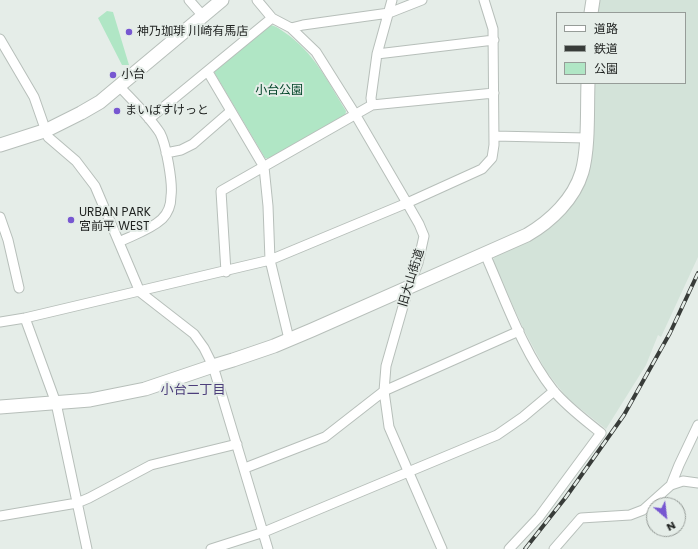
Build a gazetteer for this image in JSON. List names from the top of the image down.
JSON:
{
  "streets": {
    "street": ["旧大山街道"]
  },
  "districts": ["小台二丁目"],
  "parks": ["小台公園"],
  "places": [
    "神乃珈琲 川崎有馬店",
    "小台",
    "まいばすけっと",
    "URBAN PARK 宮前平 WEST"
  ],
  "legend": ["道路", "鉄道", "公園"],
  "north": "bottom right"
}
